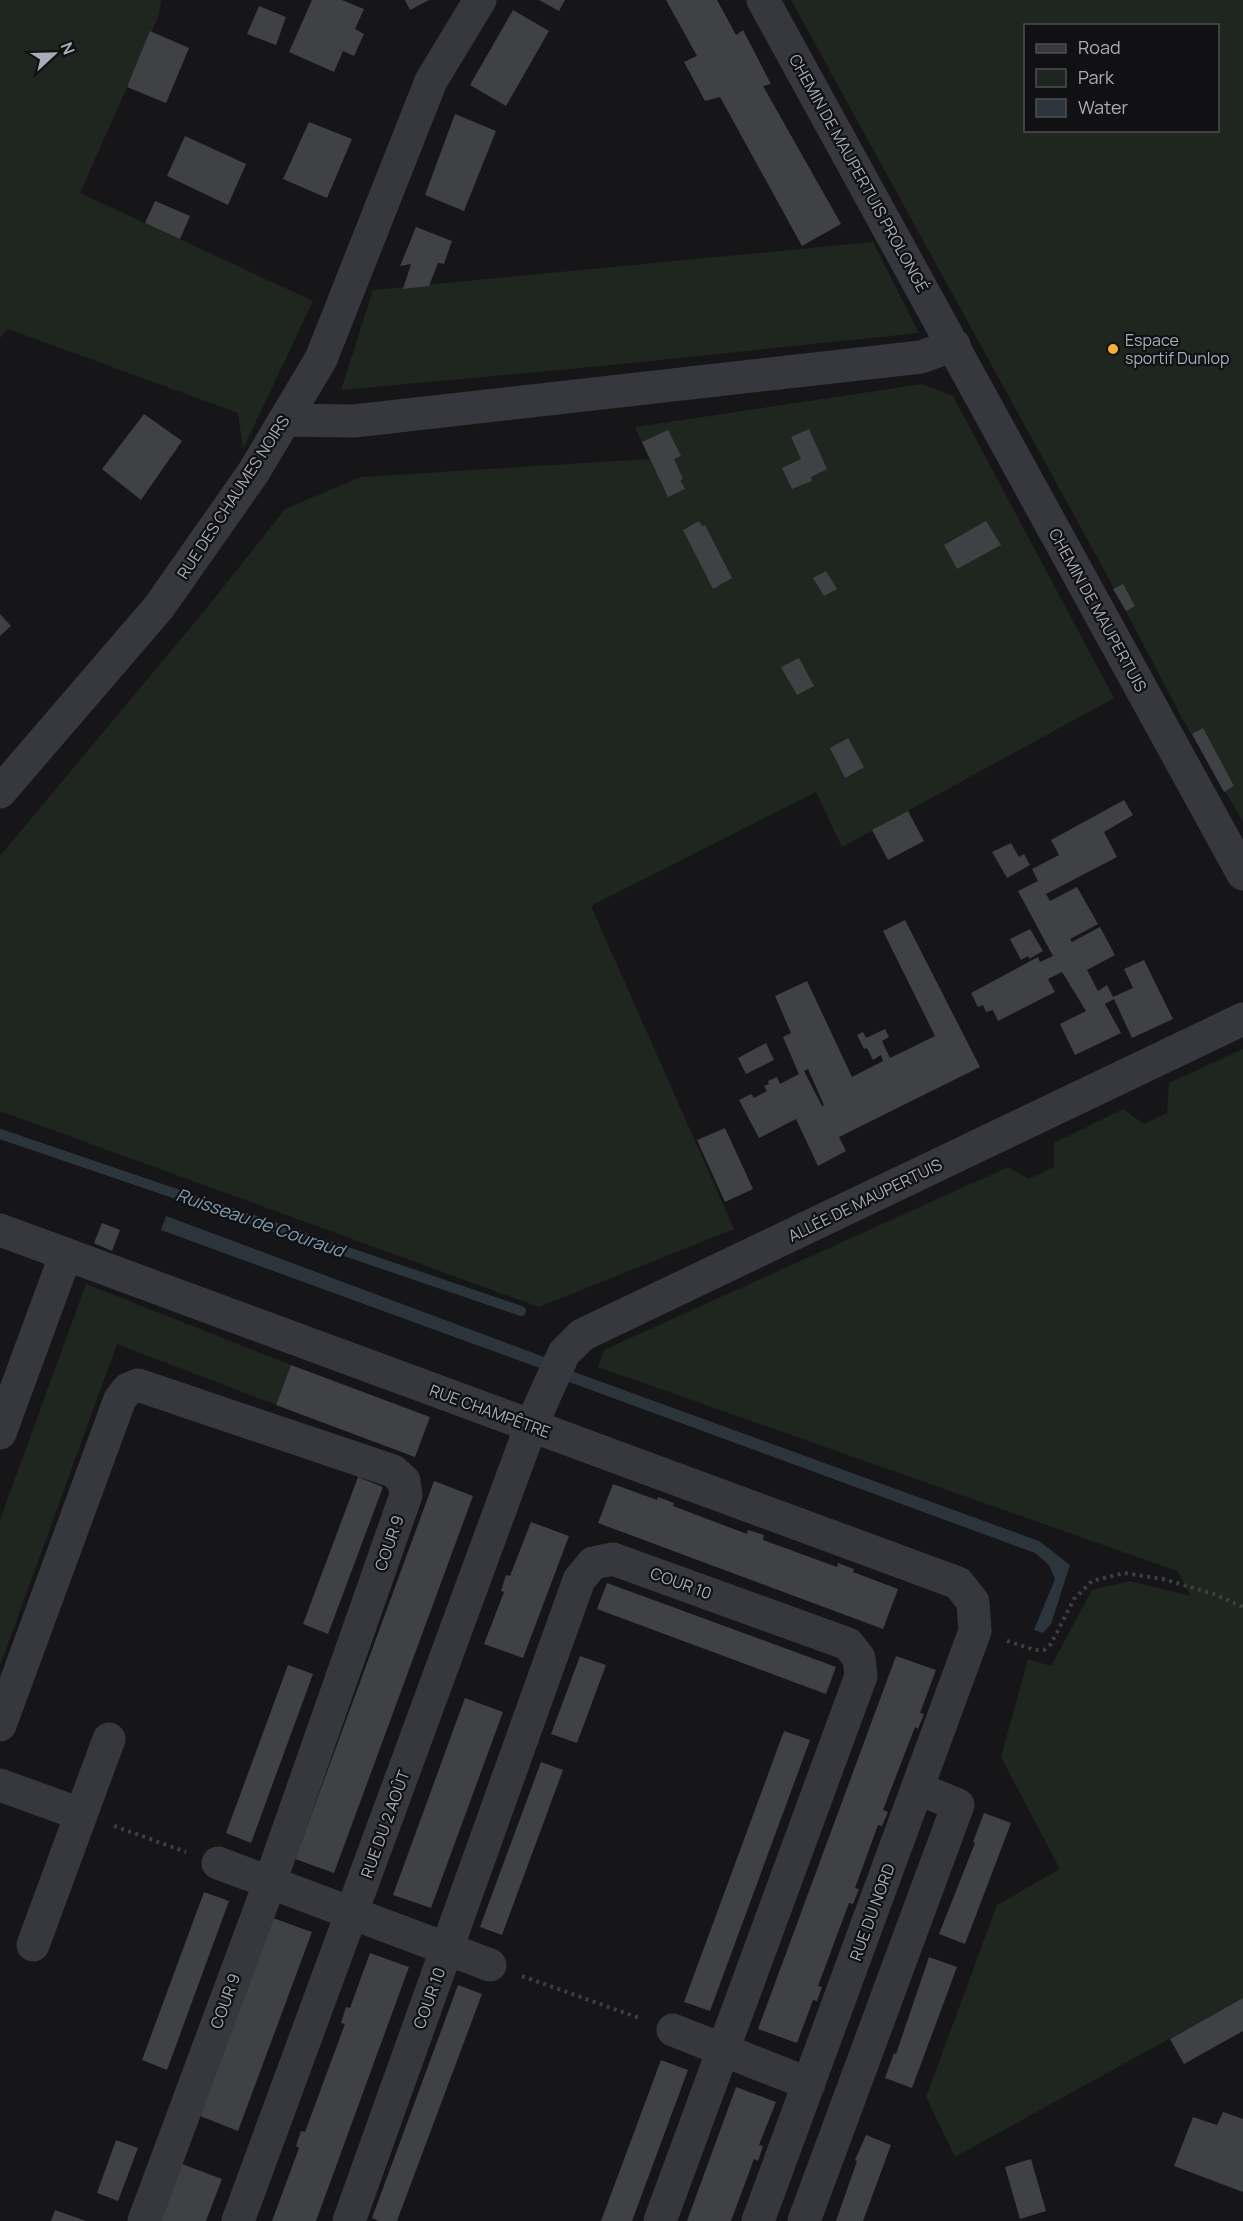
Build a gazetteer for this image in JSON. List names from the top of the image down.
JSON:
{
  "streets": {
    "street": [
      "CHEMIN DE MAUPERTUIS PROLONGÉ",
      "RUE DES CHAUMES NOIRS",
      "CHEMIN DE MAUPERTUIS",
      "ALLÉE DE MAUPERTUIS",
      "RUE CHAMPÊTRE",
      "COUR 9",
      "COUR 10",
      "RUE DU 2 AOÛT",
      "RUE DU NORD"
    ]
  },
  "crossings": [
    ["CHEMIN DE MAUPERTUIS PROLONGÉ", "CHEMIN DE MAUPERTUIS"],
    ["ALLÉE DE MAUPERTUIS", "RUE CHAMPÊTRE"],
    ["ALLÉE DE MAUPERTUIS", "RUE DU 2 AOÛT"],
    ["RUE CHAMPÊTRE", "RUE DU 2 AOÛT"],
    ["RUE CHAMPÊTRE", "RUE DU NORD"]
  ],
  "water": ["Ruisseau de Couraud"],
  "places": ["Espace sportif Dunlop"],
  "legend": ["Road", "Park", "Water"],
  "north": "right"
}
